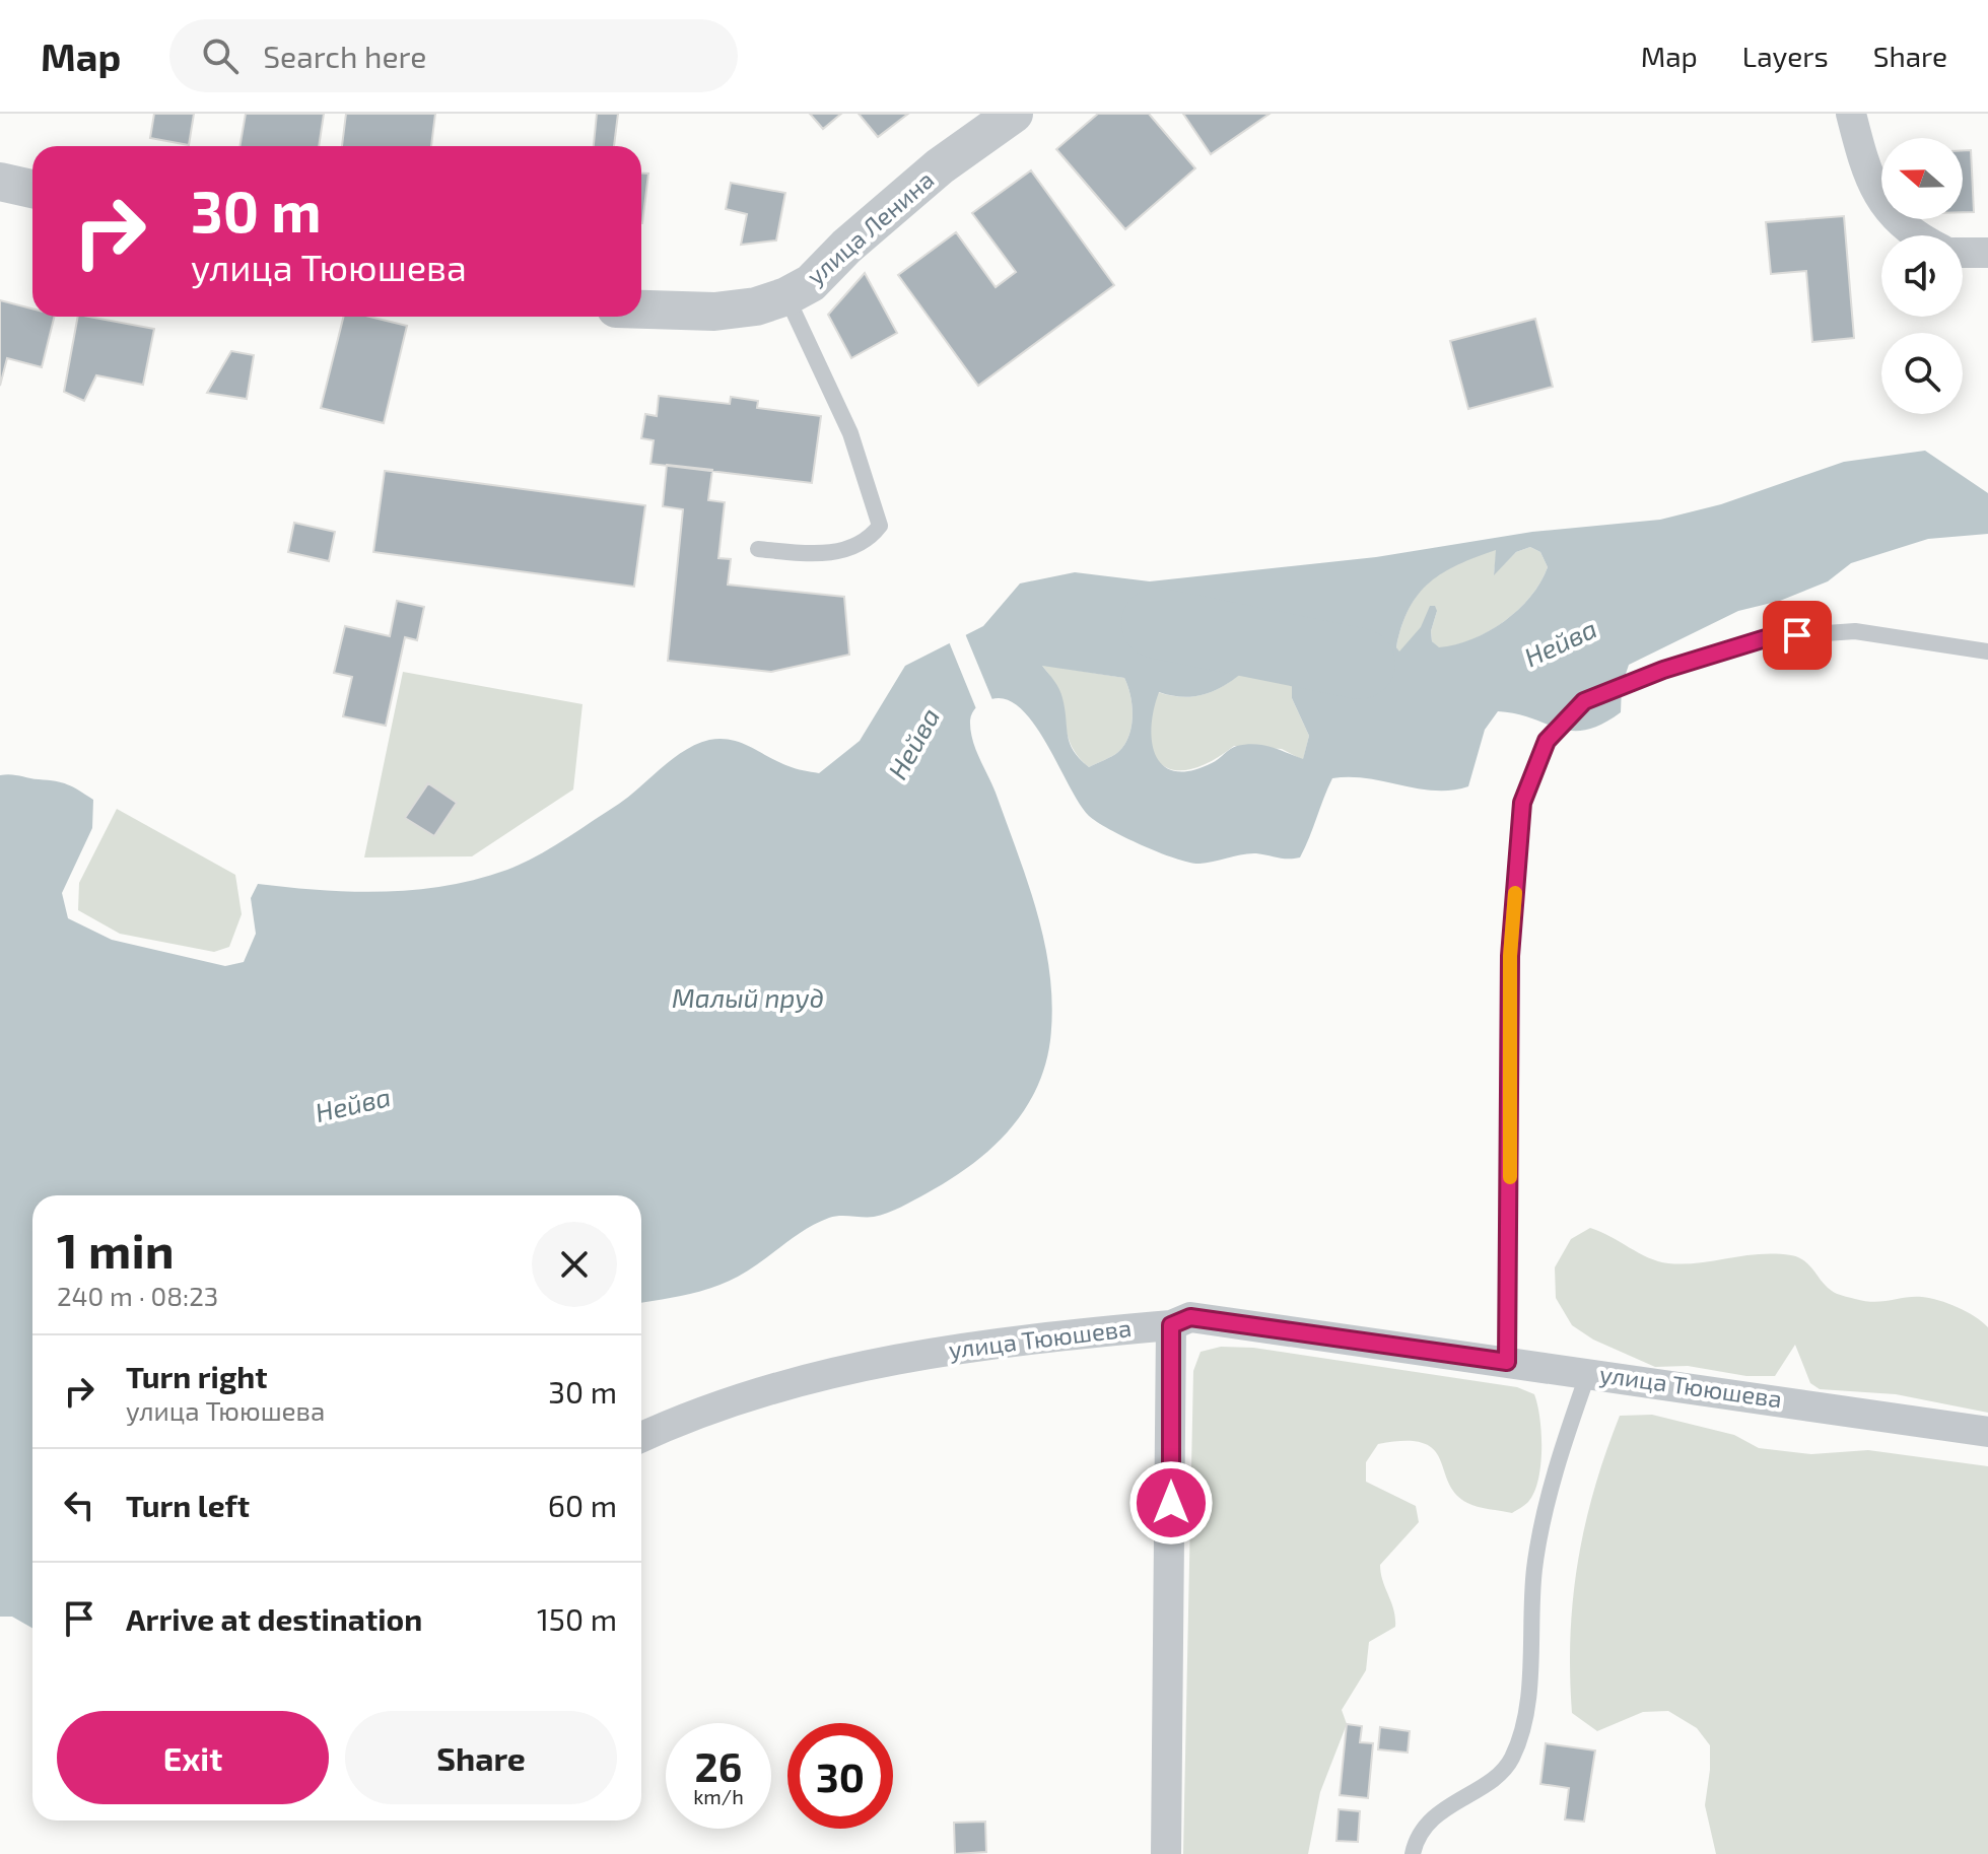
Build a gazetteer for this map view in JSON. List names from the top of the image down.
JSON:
{
  "streets": {
    "street": ["улица Ленина", "улица Тююшева"]
  },
  "water": ["Нейва", "Малый пруд"],
  "north": "left",
  "page": {
    "header": "Map",
    "search": "Search here",
    "nav": ["Map", "Layers", "Share"],
    "turn": ["30 m", "улица Тююшева"],
    "heading": ["1 min", "240 m · 08:23"],
    "list": [
      {
        "name": "Turn right",
        "note": "улица Тююшева",
        "value": "30 m"
      },
      {
        "name": "Turn left",
        "value": "60 m"
      },
      {
        "name": "Arrive at destination",
        "value": "150 m"
      }
    ],
    "buttons": ["Exit", "Share"],
    "speed": "26 km/h",
    "limit": "30"
  }
}
